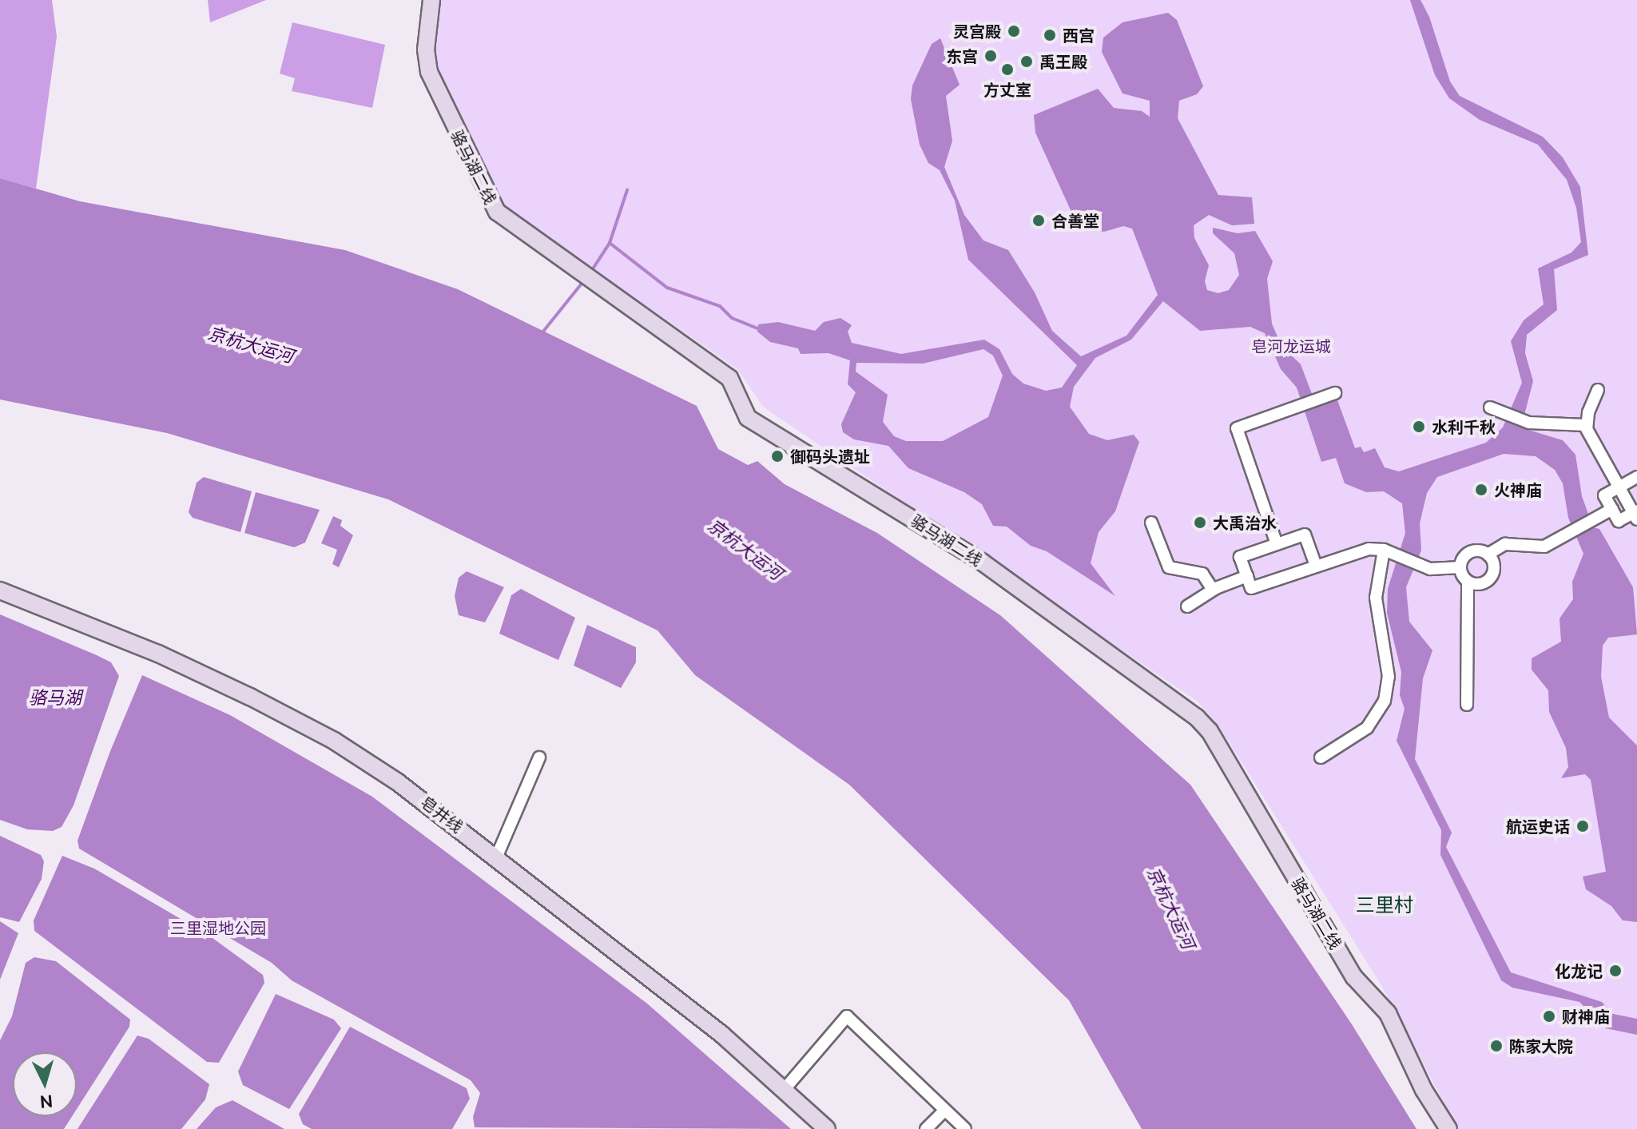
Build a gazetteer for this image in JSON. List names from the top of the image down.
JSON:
{
  "streets": {
    "street": ["骆马湖二线", "皂井线"]
  },
  "districts": ["三里村"],
  "water": ["京杭大运河", "骆马湖"],
  "parks": ["皂河龙运城", "三里湿地公园"],
  "places": [
    "灵宫殿",
    "西宫",
    "东宫",
    "禹王殿",
    "方丈室",
    "合善堂",
    "水利千秋",
    "御码头遗址",
    "火神庙",
    "大禹治水",
    "航运史话",
    "化龙记",
    "财神庙",
    "陈家大院"
  ],
  "north": "bottom"
}
